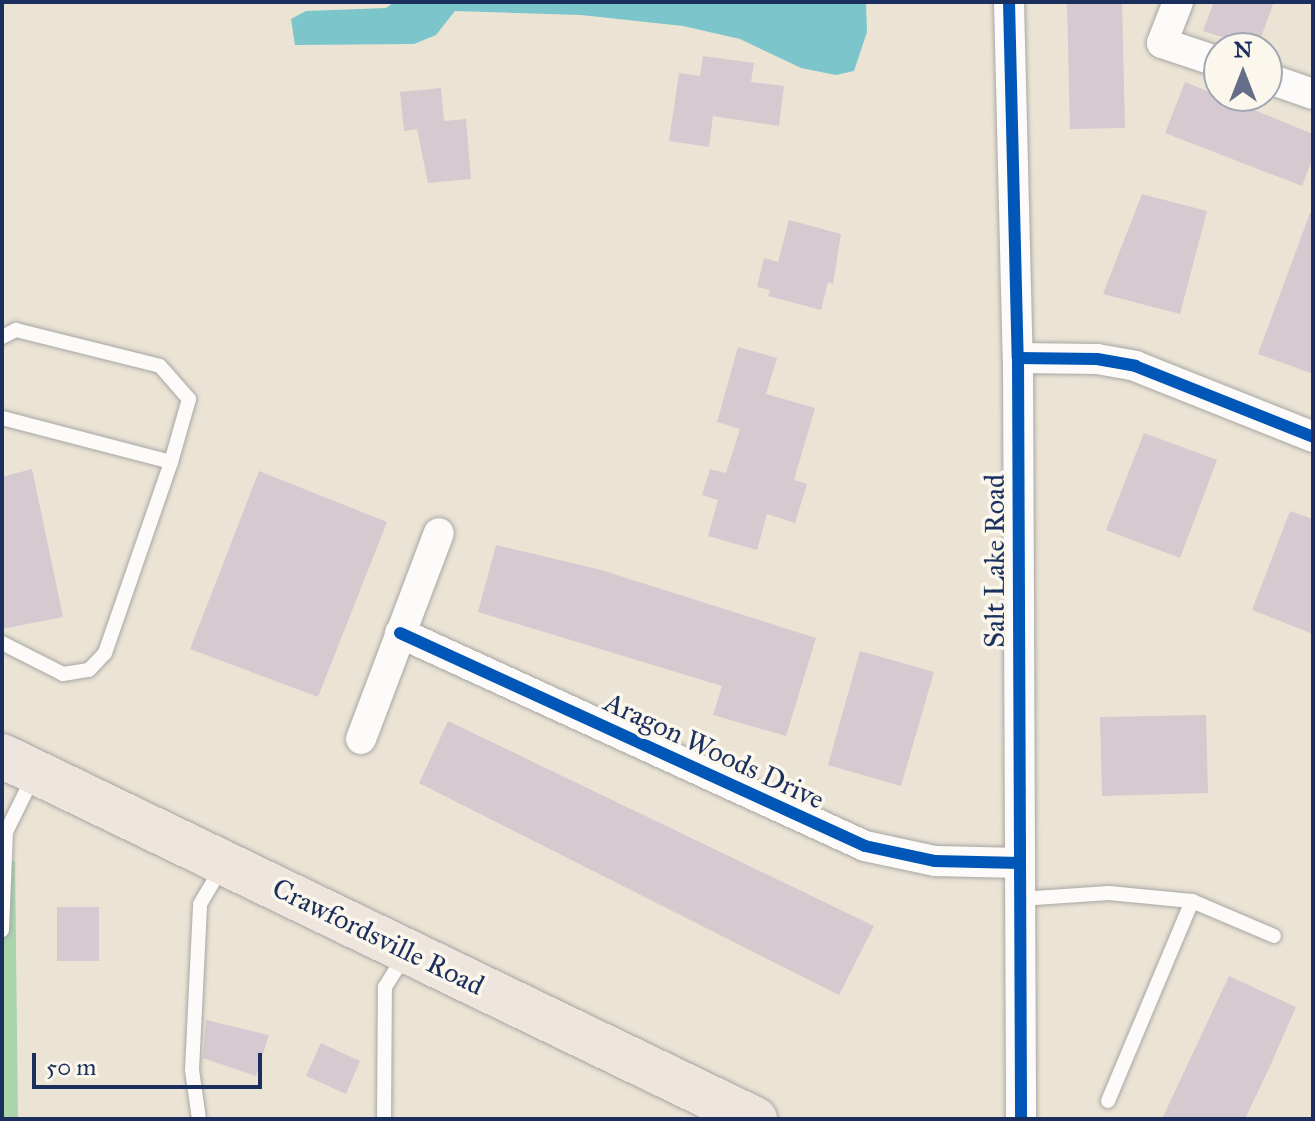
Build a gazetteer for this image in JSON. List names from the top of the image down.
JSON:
{
  "streets": {
    "main road": ["Crawfordsville Road"],
    "street": ["Salt Lake Road", "Aragon Woods Drive"]
  },
  "crossings": [
    ["Salt Lake Road", "Aragon Woods Drive"]
  ],
  "scale_bar": "50 m",
  "north": "top"
}
